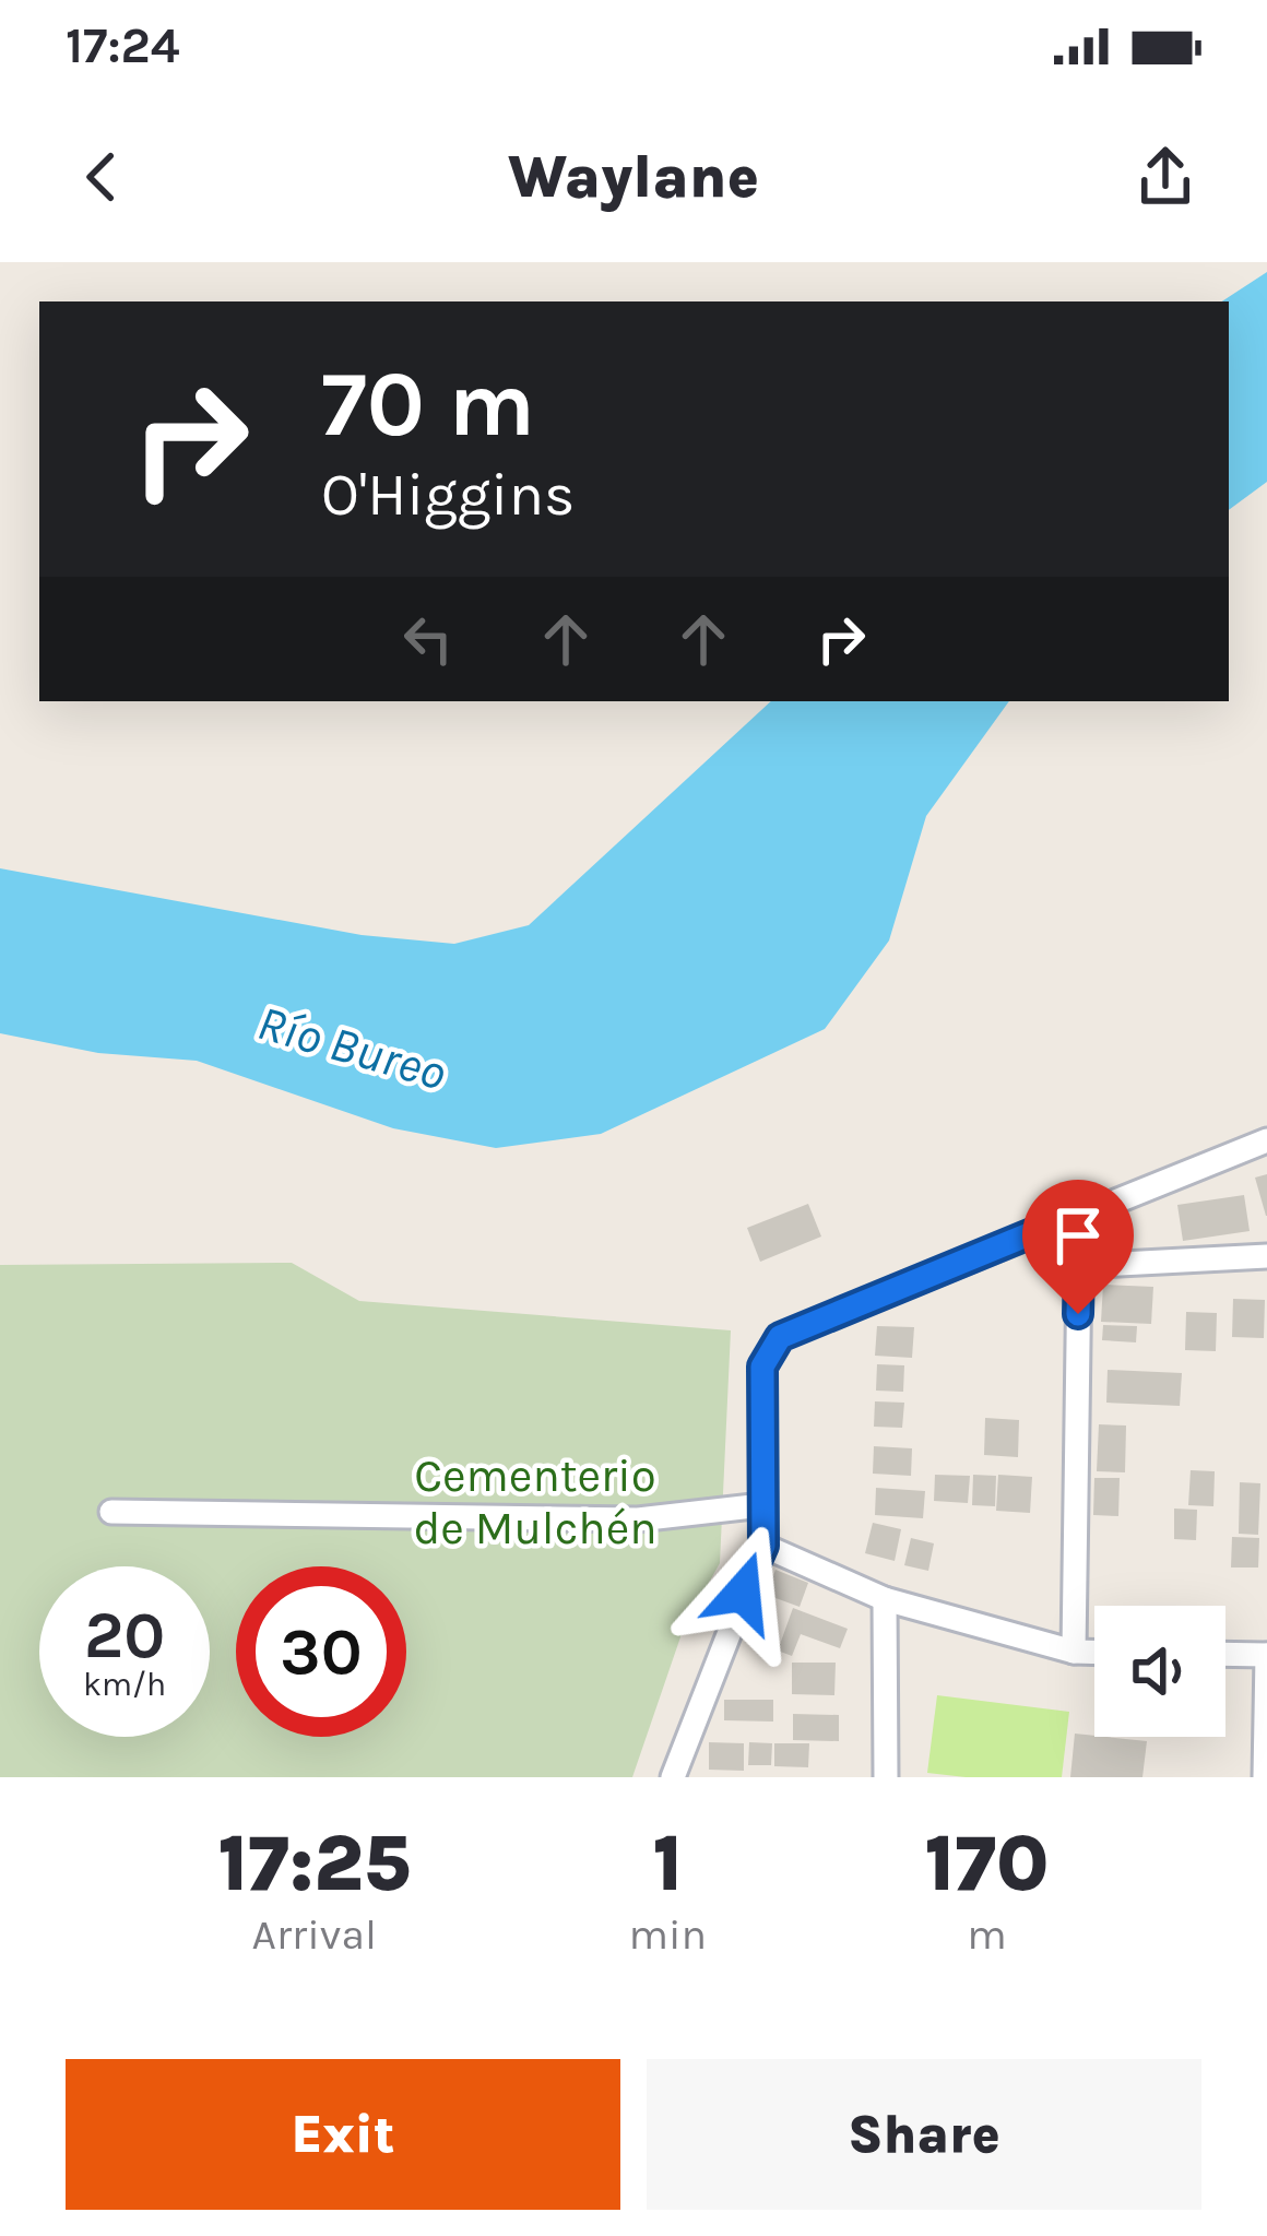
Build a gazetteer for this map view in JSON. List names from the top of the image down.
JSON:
{
  "water": ["Río Bureo"],
  "parks": ["Cementerio de Mulchén"],
  "page": {
    "status": "17:24",
    "header": "Waylane",
    "turn": ["70 m", "O'Higgins"],
    "speed": "20 km/h",
    "limit": "30",
    "eta": [
      "17:25",
      "Arrival",
      "1",
      "min",
      "170",
      "m"
    ],
    "buttons": ["Exit", "Share"]
  }
}
